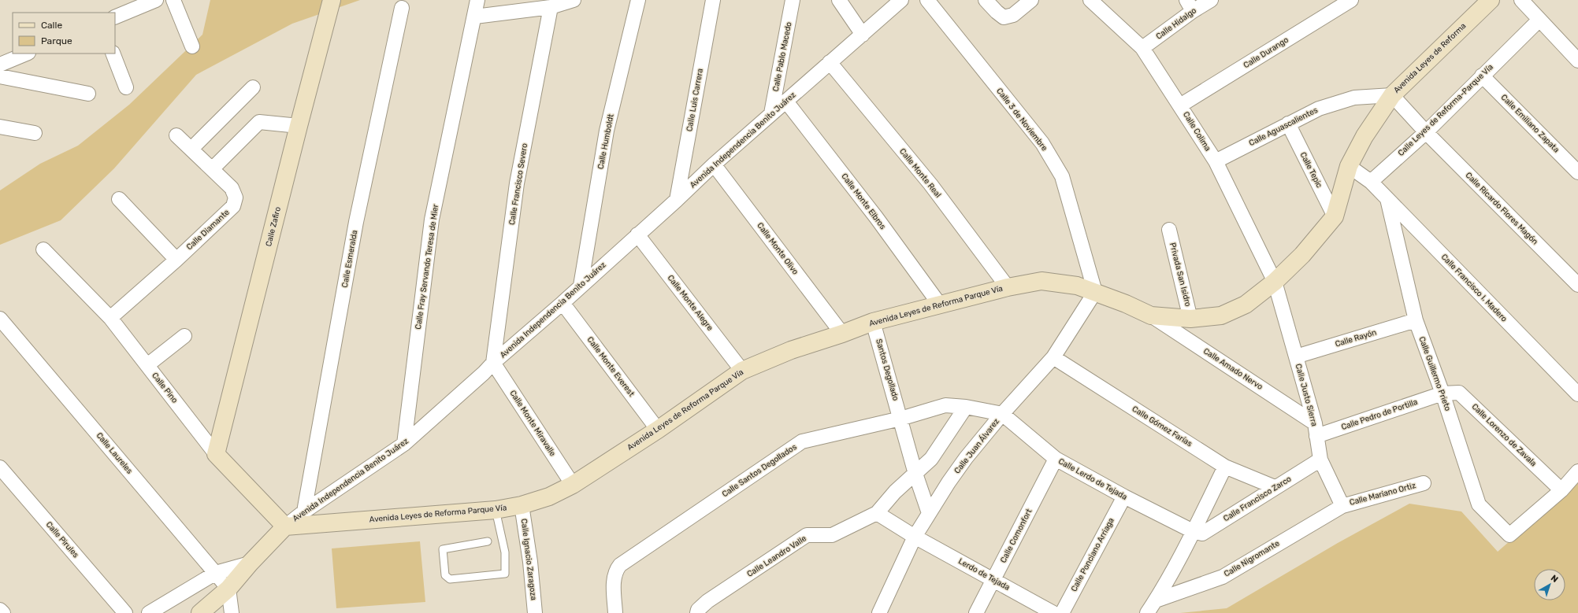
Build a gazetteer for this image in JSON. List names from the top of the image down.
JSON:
{
  "streets": {
    "street": [
      "Calle Hidalgo",
      "Calle Durango",
      "Calle Pablo Macedo",
      "Avenida Leyes de Reforma",
      "Calle Luis Carrera",
      "Calle Leyes de Reforma-Parque Vía",
      "Calle 3 de Noviembre",
      "Calle Emiliano Zapata",
      "Calle Aguascalientes",
      "Calle Colima",
      "Avenida Independencia Benito Juárez",
      "Calle Humboldt",
      "Calle Tepic",
      "Calle Monte Real",
      "Calle Francisco Severo",
      "Calle Monte Elbros",
      "Calle Ricardo Flores Magón",
      "Calle Zafiro",
      "Calle Diamante",
      "Calle Monte Olivo",
      "Calle Esmeralda",
      "Calle Fray Servando Teresa de Mier",
      "Privada San Isidro",
      "Calle Francisco I. Madero",
      "Calle Monte Alegre",
      "Avenida Leyes de Reforma Parque Vía",
      "Calle Rayón",
      "Calle Monte Everest",
      "Calle Amado Nervo",
      "Santos Degollado",
      "Calle Guillermo Prieto",
      "Calle Pino",
      "Calle Justo Sierra",
      "Calle Pedro de Portilla",
      "Calle Monte Miravalle",
      "Calle Gómez Farías",
      "Calle Lorenzo de Zavala",
      "Calle Juan Álvarez",
      "Calle Laureles",
      "Calle Santos Degollados",
      "Calle Lerdo de Tejada",
      "Calle Mariano Ortiz",
      "Calle Francisco Zarco",
      "Calle Comonfort",
      "Calle Pirules",
      "Calle Ponciano Arriaga",
      "Calle Leandro Valle",
      "Calle Nigromante",
      "Calle Ignacio Zaragoza",
      "Lerdo de Tejada"
    ]
  },
  "crossings": [
    ["Calle Hidalgo", "Calle Colima"],
    ["Calle Durango", "Calle Colima"],
    ["Calle Pablo Macedo", "Avenida Independencia Benito Juárez"],
    ["Avenida Leyes de Reforma", "Calle Aguascalientes"],
    ["Avenida Leyes de Reforma", "Calle Ricardo Flores Magón"],
    ["Avenida Leyes de Reforma", "Avenida Leyes de Reforma Parque Vía"],
    ["Calle Luis Carrera", "Avenida Independencia Benito Juárez"],
    ["Calle Leyes de Reforma-Parque Vía", "Calle Emiliano Zapata"],
    ["Calle Leyes de Reforma-Parque Vía", "Calle Ricardo Flores Magón"],
    ["Calle Leyes de Reforma-Parque Vía", "Calle Francisco I. Madero"],
    ["Calle 3 de Noviembre", "Avenida Leyes de Reforma Parque Vía"],
    ["Calle 3 de Noviembre", "Calle Juan Álvarez"],
    ["Calle Aguascalientes", "Calle Colima"],
    ["Calle Aguascalientes", "Calle Tepic"],
    ["Calle Aguascalientes", "Calle Ricardo Flores Magón"],
    ["Calle Colima", "Avenida Leyes de Reforma Parque Vía"],
    ["Calle Colima", "Calle Justo Sierra"],
    ["Avenida Independencia Benito Juárez", "Calle Humboldt"],
    ["Avenida Independencia Benito Juárez", "Calle Monte Real"],
    ["Avenida Independencia Benito Juárez", "Calle Francisco Severo"],
    ["Avenida Independencia Benito Juárez", "Calle Monte Elbros"],
    ["Avenida Independencia Benito Juárez", "Calle Monte Olivo"],
    ["Avenida Independencia Benito Juárez", "Calle Esmeralda"],
    ["Avenida Independencia Benito Juárez", "Calle Fray Servando Teresa de Mier"],
    ["Avenida Independencia Benito Juárez", "Calle Monte Alegre"],
    ["Avenida Independencia Benito Juárez", "Avenida Leyes de Reforma Parque Vía"],
    ["Avenida Independencia Benito Juárez", "Calle Monte Everest"],
    ["Avenida Independencia Benito Juárez", "Calle Pino"],
    ["Avenida Independencia Benito Juárez", "Calle Monte Miravalle"],
    ["Avenida Independencia Benito Juárez", "Calle Laureles"],
    ["Calle Tepic", "Avenida Leyes de Reforma Parque Vía"],
    ["Calle Monte Real", "Avenida Leyes de Reforma Parque Vía"],
    ["Calle Francisco Severo", "Calle Monte Miravalle"],
    ["Calle Monte Elbros", "Avenida Leyes de Reforma Parque Vía"],
    ["Calle Zafiro", "Calle Pino"],
    ["Calle Diamante", "Calle Pino"],
    ["Calle Monte Olivo", "Avenida Leyes de Reforma Parque Vía"],
    ["Privada San Isidro", "Avenida Leyes de Reforma Parque Vía"],
    ["Calle Francisco I. Madero", "Calle Guillermo Prieto"],
    ["Calle Monte Alegre", "Avenida Leyes de Reforma Parque Vía"],
    ["Avenida Leyes de Reforma Parque Vía", "Calle Monte Everest"],
    ["Avenida Leyes de Reforma Parque Vía", "Calle Amado Nervo"],
    ["Avenida Leyes de Reforma Parque Vía", "Santos Degollado"],
    ["Avenida Leyes de Reforma Parque Vía", "Calle Pino"],
    ["Avenida Leyes de Reforma Parque Vía", "Calle Justo Sierra"],
    ["Avenida Leyes de Reforma Parque Vía", "Calle Monte Miravalle"],
    ["Avenida Leyes de Reforma Parque Vía", "Calle Juan Álvarez"],
    ["Avenida Leyes de Reforma Parque Vía", "Calle Ignacio Zaragoza"],
    ["Calle Rayón", "Calle Guillermo Prieto"],
    ["Calle Rayón", "Calle Justo Sierra"],
    ["Calle Amado Nervo", "Calle Justo Sierra"],
    ["Calle Amado Nervo", "Calle Pedro de Portilla"],
    ["Santos Degollado", "Calle Juan Álvarez"],
    ["Santos Degollado", "Calle Santos Degollados"],
    ["Santos Degollado", "Calle Leandro Valle"],
    ["Calle Guillermo Prieto", "Calle Pedro de Portilla"],
    ["Calle Guillermo Prieto", "Calle Lorenzo de Zavala"],
    ["Calle Justo Sierra", "Calle Pedro de Portilla"],
    ["Calle Justo Sierra", "Calle Mariano Ortiz"],
    ["Calle Justo Sierra", "Calle Francisco Zarco"],
    ["Calle Justo Sierra", "Calle Nigromante"],
    ["Calle Pedro de Portilla", "Calle Lorenzo de Zavala"],
    ["Calle Gómez Farías", "Calle Juan Álvarez"],
    ["Calle Gómez Farías", "Calle Francisco Zarco"],
    ["Calle Juan Álvarez", "Calle Santos Degollados"],
    ["Calle Juan Álvarez", "Calle Lerdo de Tejada"],
    ["Calle Juan Álvarez", "Lerdo de Tejada"],
    ["Calle Santos Degollados", "Calle Lerdo de Tejada"],
    ["Calle Santos Degollados", "Calle Leandro Valle"],
    ["Calle Lerdo de Tejada", "Calle Francisco Zarco"],
    ["Calle Lerdo de Tejada", "Calle Comonfort"],
    ["Calle Lerdo de Tejada", "Calle Ponciano Arriaga"],
    ["Calle Mariano Ortiz", "Calle Nigromante"],
    ["Calle Comonfort", "Lerdo de Tejada"],
    ["Calle Leandro Valle", "Lerdo de Tejada"]
  ],
  "legend": ["Calle", "Parque"],
  "north": "top right"
}
